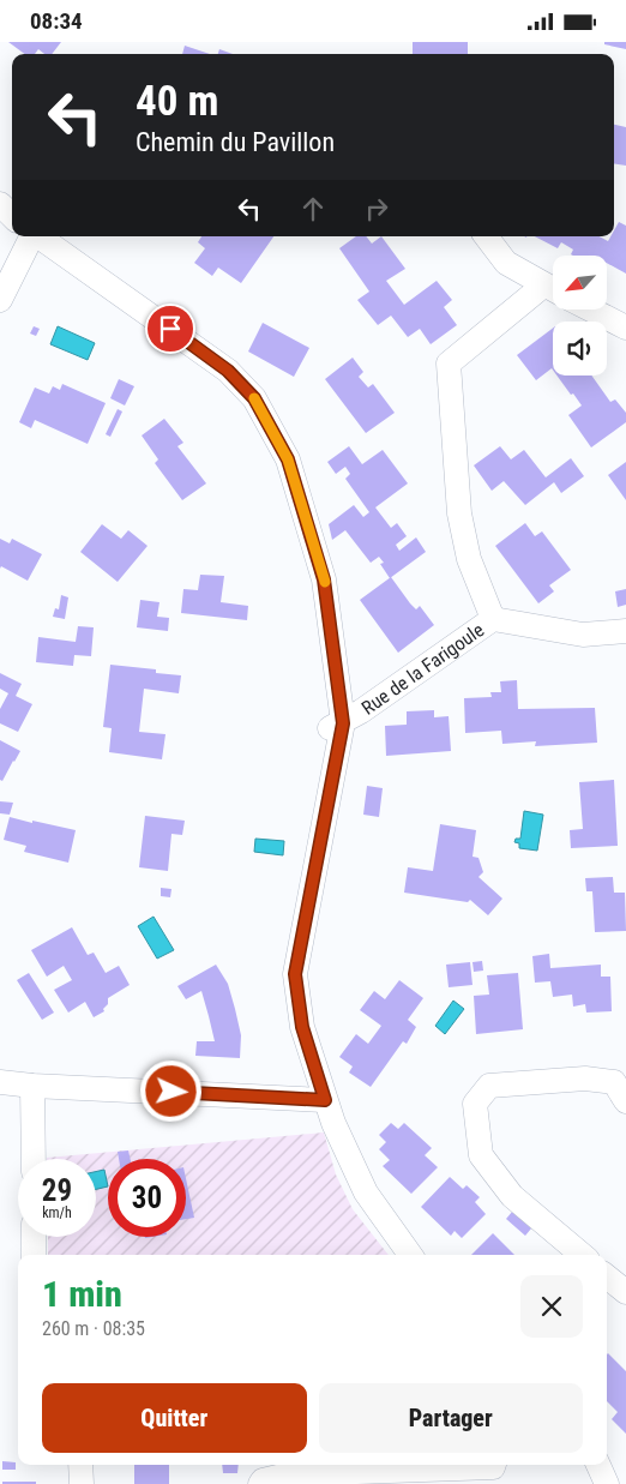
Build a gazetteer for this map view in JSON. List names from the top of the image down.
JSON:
{
  "streets": {
    "street": ["Rue de la Farigoule"]
  },
  "north": "bottom left",
  "page": {
    "status": "08:34",
    "turn": ["40 m", "Chemin du Pavillon"],
    "speed": "29 km/h",
    "limit": "30",
    "heading": ["1 min", "260 m · 08:35"],
    "buttons": ["Quitter", "Partager"]
  }
}
